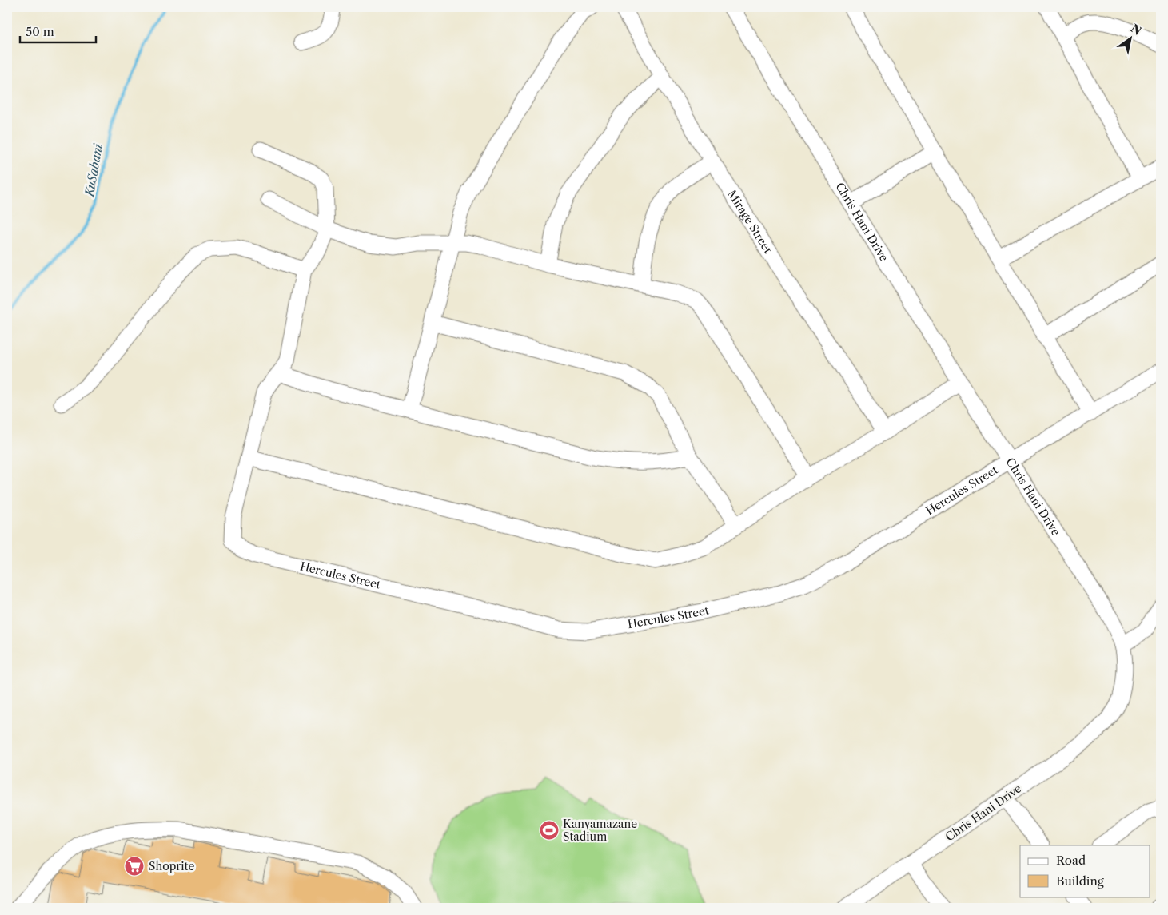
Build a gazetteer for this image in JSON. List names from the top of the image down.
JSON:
{
  "streets": {
    "street": ["Mirage Street", "Chris Hani Drive", "Hercules Street"]
  },
  "crossings": [
    ["Chris Hani Drive", "Hercules Street"]
  ],
  "water": ["KuSabani"],
  "places": {
    "sports": ["Kanyamazane Stadium"],
    "supermarket": ["Shoprite"]
  },
  "legend": ["Road", "Building"],
  "scale_bar": "50 m",
  "north": "top right"
}
